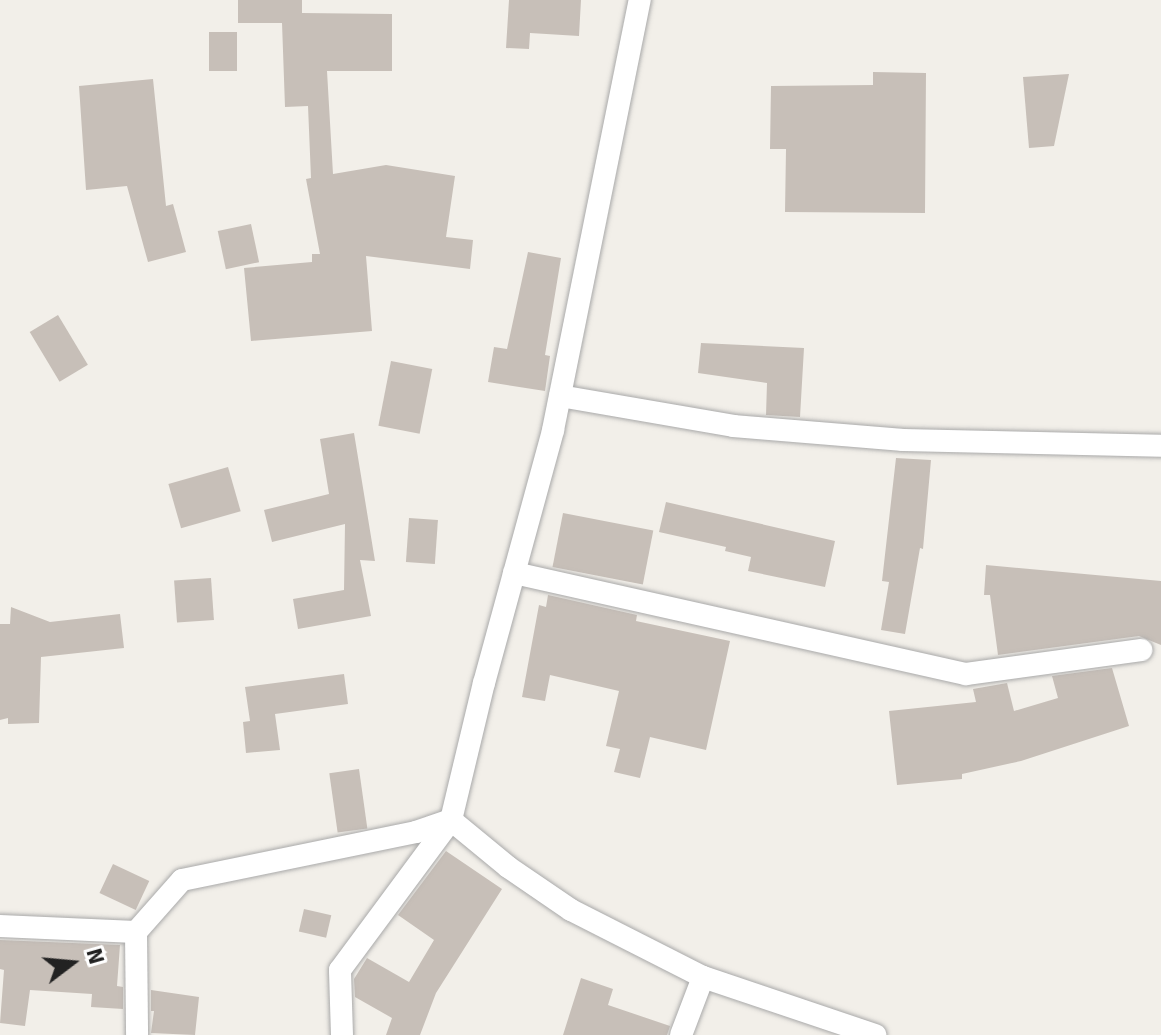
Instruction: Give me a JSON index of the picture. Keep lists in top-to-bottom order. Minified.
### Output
{"north":"right"}
